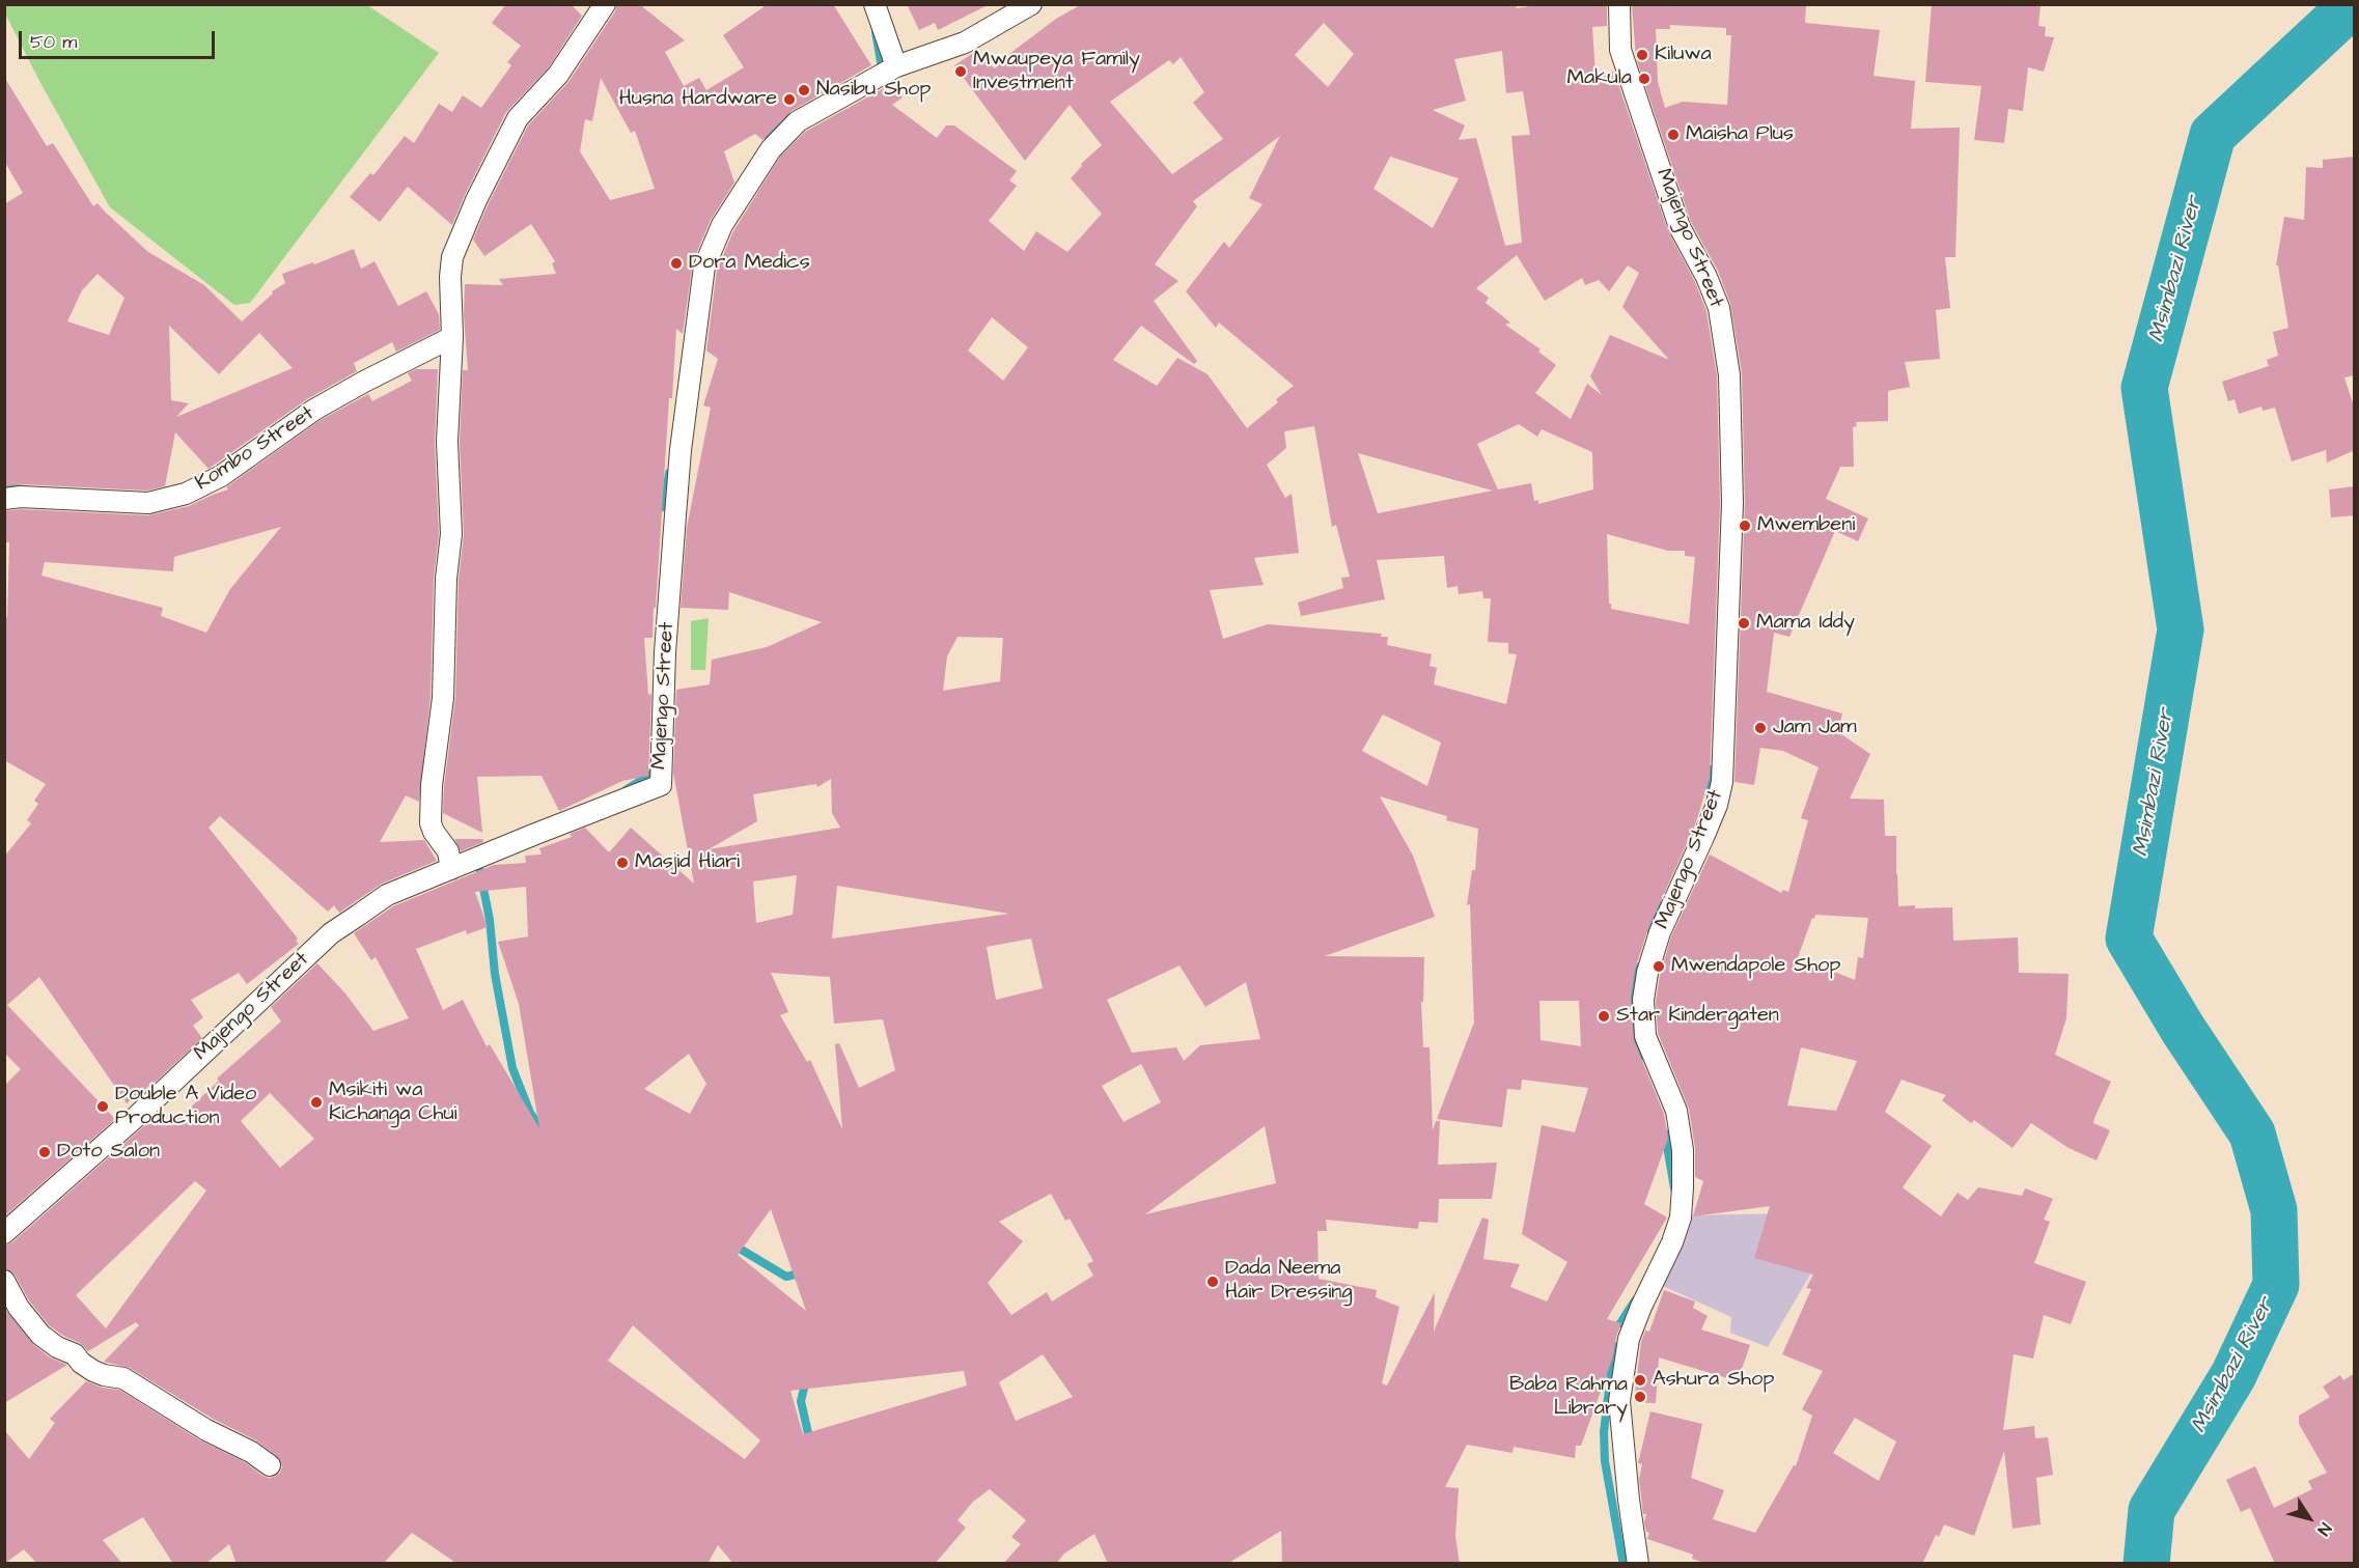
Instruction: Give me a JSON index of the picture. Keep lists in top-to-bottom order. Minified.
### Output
{"streets":{"street":["Majengo Street","Kombo Street"]},"water":["Msimbazi River"],"places":["Kiluwa","Mwaupeya Family Investment","Makula","Nasibu Shop","Husna Hardware","Maisha Plus","Dora Medics","Mwembeni","Mama Iddy","Jam Jam","Masjid Hiari","Mwendapole Shop","Star Kindergaten","Msikiti wa Kichanga Chui","Double A Video Production","Doto Salon","Dada Neema Hair Dressing","Ashura Shop","Baba Rahma Library"],"scale_bar":"50 m","north":"bottom right"}
